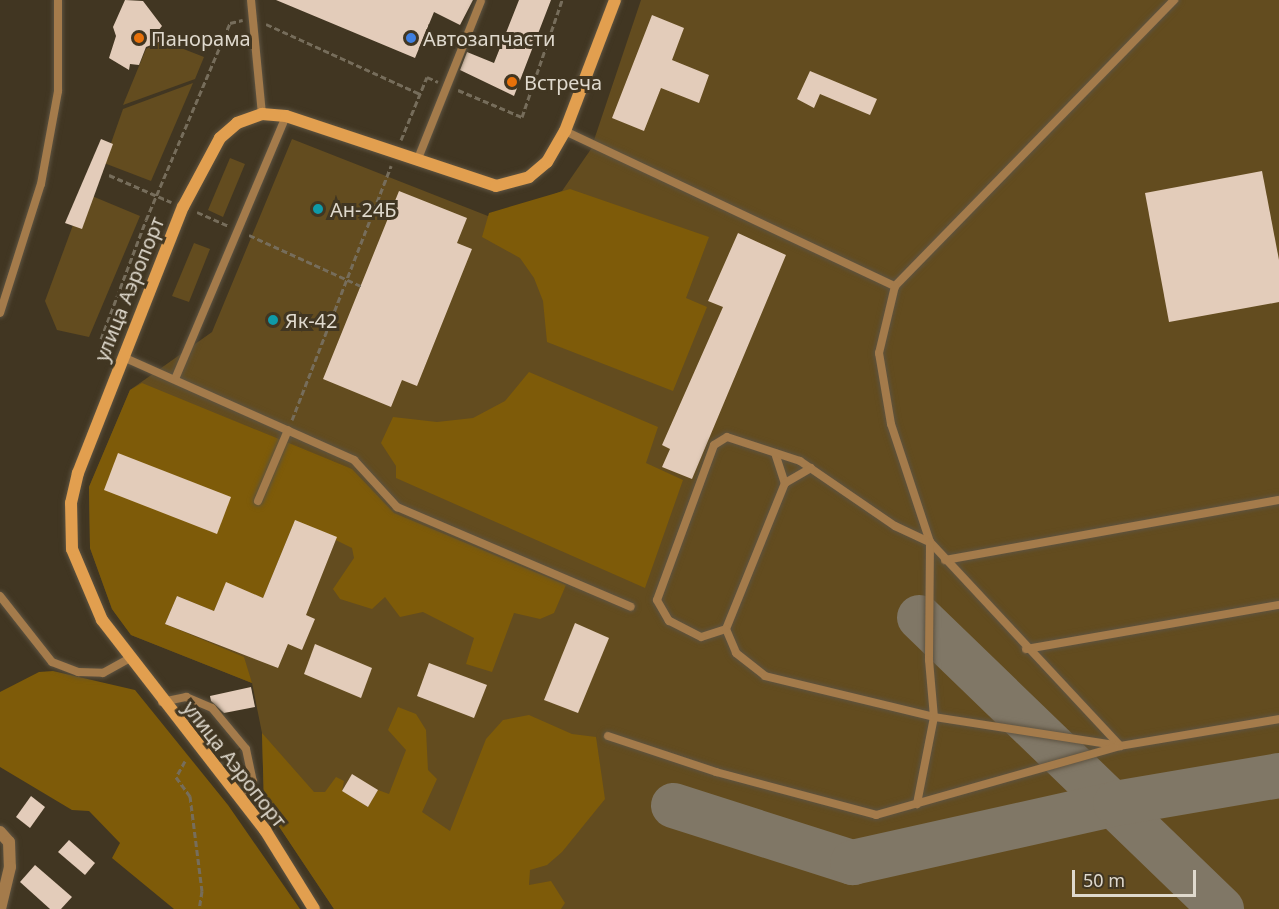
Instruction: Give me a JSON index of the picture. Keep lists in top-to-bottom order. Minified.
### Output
{"streets":{"main road":["улица Аэропорт"]},"places":["Панорама","Автозапчасти","Встреча","Ан-24Б","Як-42"],"scale_bar":"50 m"}
